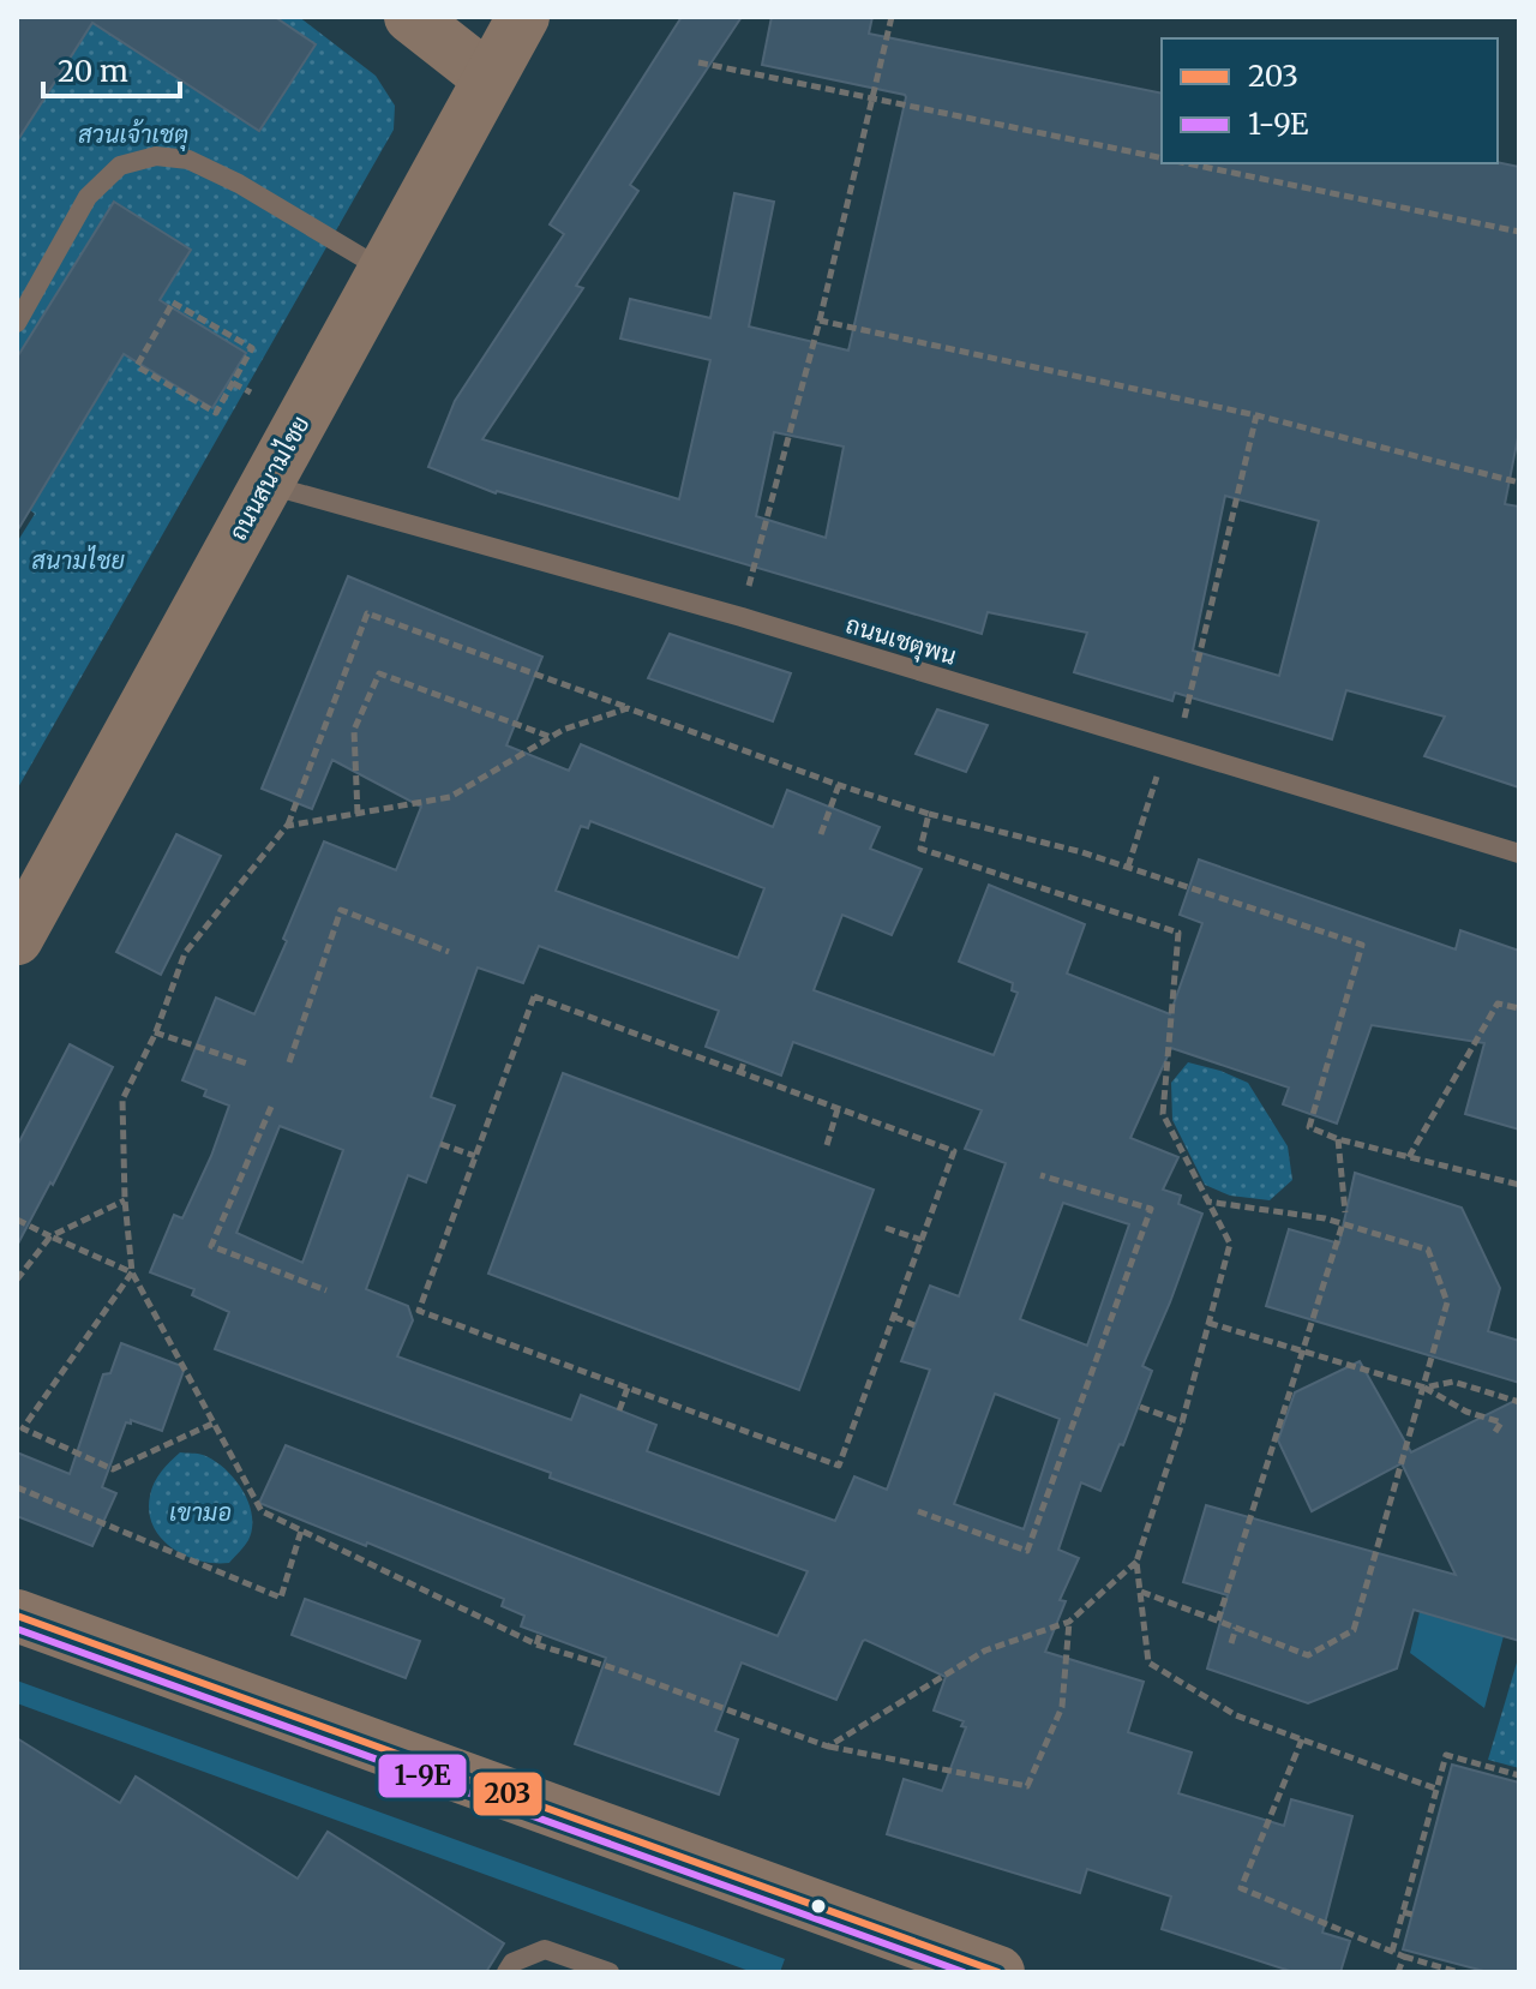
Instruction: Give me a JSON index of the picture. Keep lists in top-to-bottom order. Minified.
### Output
{"streets":{"street":["ถนนสนามไชย"],"lane":["ถนนเชตุพน"]},"crossings":[["ถนนสนามไชย","ถนนเชตุพน"]],"parks":["สวนเจ้าเชตุ","สนามไชย","เขามอ"],"lines":["transit line 203","transit line 1-9E"],"legend":["203","1-9E"],"scale_bar":"20 m"}
